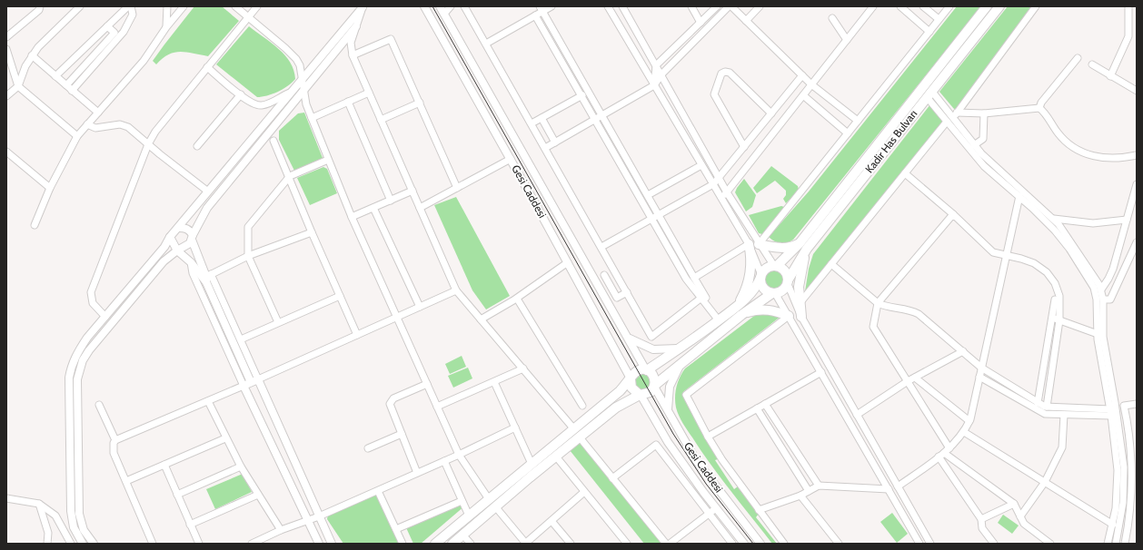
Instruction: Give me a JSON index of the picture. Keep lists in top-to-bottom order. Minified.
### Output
{"streets":{"highway":["Kadir Has Bulvarı"],"main road":["Gesi Caddesi"]}}
